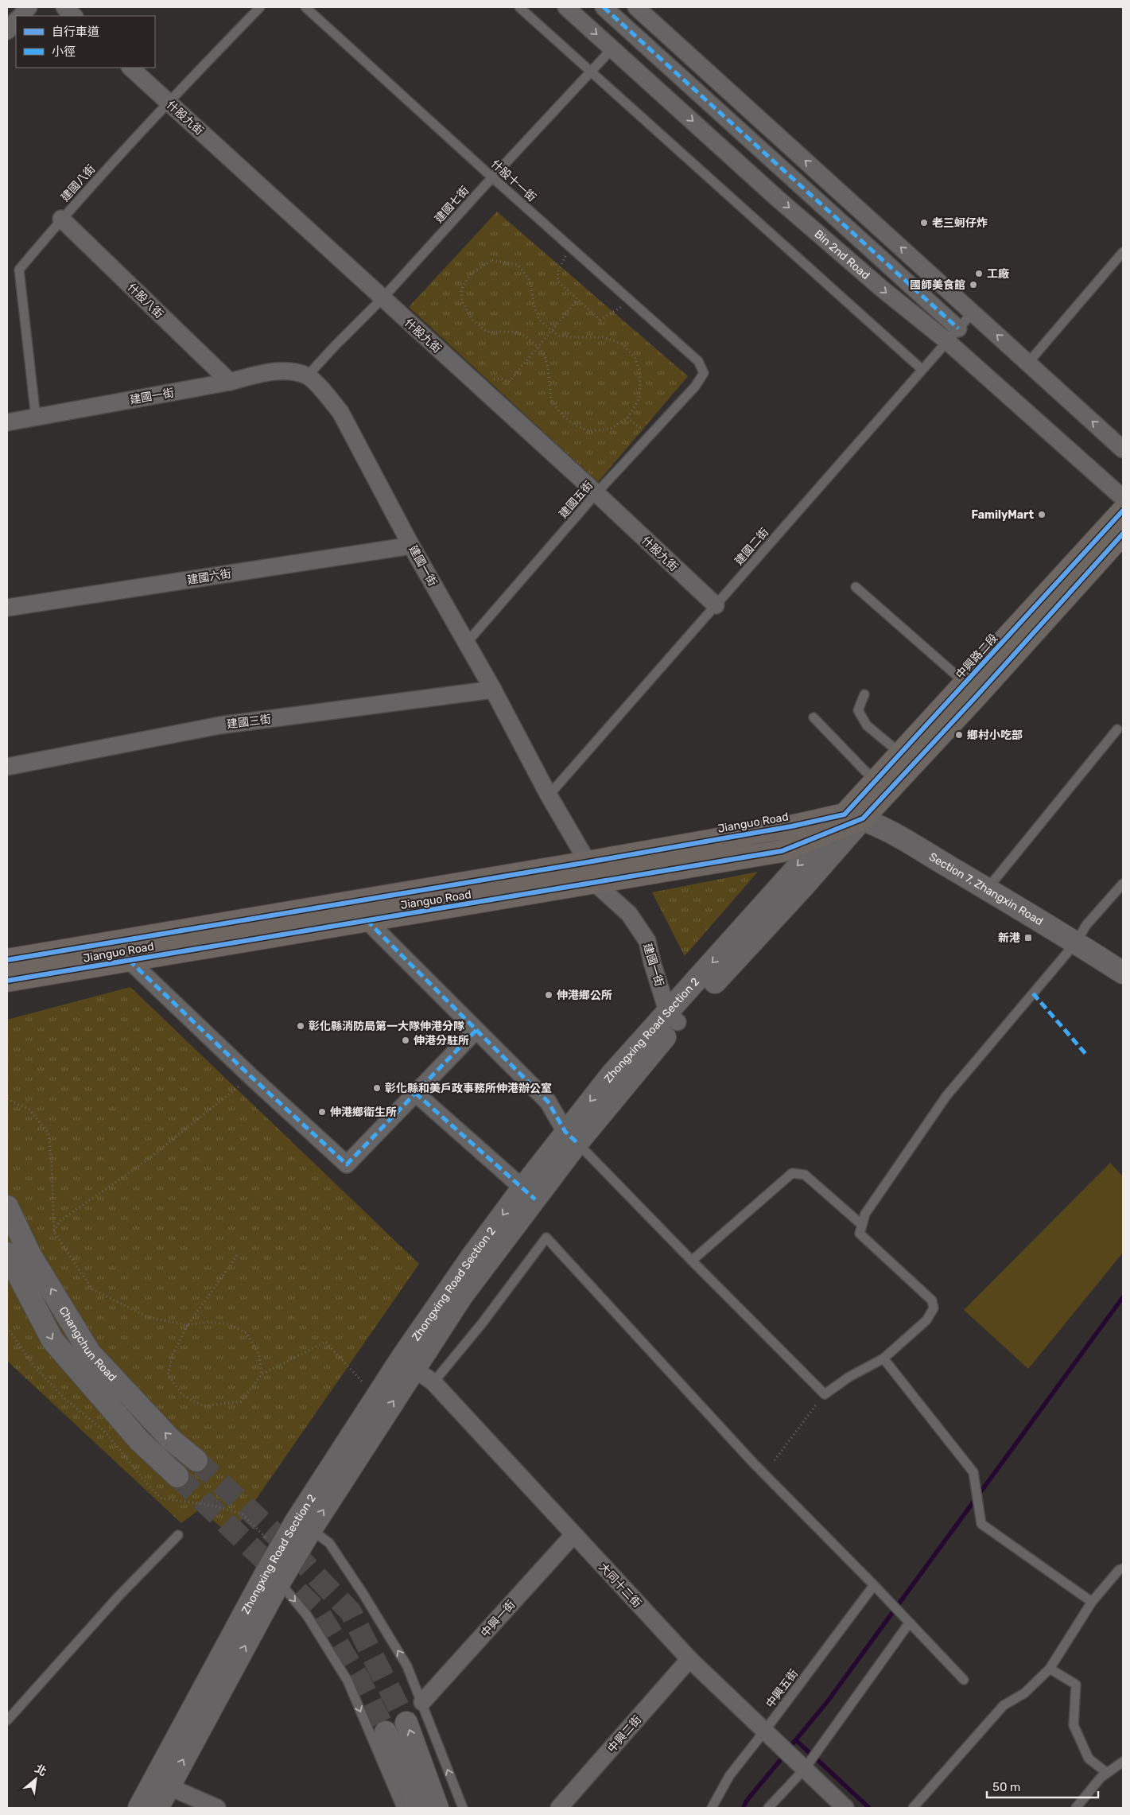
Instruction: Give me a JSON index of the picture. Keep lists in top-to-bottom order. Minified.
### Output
{"streets":{"main road":["中興路二段","Jianguo Road","Section 7, Zhangxin Road","Zhongxing Road Section 2","Changchun Road"],"street":["什股九街","Bin 2nd Road","什股八街","建國一街","建國六街","建國三街","大同十二街","中興一街","中興二街"],"lane":["什股十一街","建國八街","建國七街","建國五街","建國二街","中興五街"]},"crossings":[["什股九街","建國八街"],["什股九街","建國七街"],["什股九街","建國五街"],["什股九街","建國二街"],["什股十一街","建國七街"],["什股十一街","建國五街"],["建國八街","什股八街"],["建國八街","建國一街"],["建國七街","Bin 2nd Road"],["建國七街","建國一街"],["Bin 2nd Road","建國二街"],["什股八街","建國一街"],["建國一街","建國五街"],["建國一街","建國二街"],["建國一街","建國六街"],["建國一街","建國三街"],["建國一街","Jianguo Road"],["建國一街","Zhongxing Road Section 2"],["中興路二段","Jianguo Road"],["中興路二段","Section 7, Zhangxin Road"],["中興路二段","Zhongxing Road Section 2"],["Jianguo Road","Section 7, Zhangxin Road"],["Jianguo Road","Zhongxing Road Section 2"],["Section 7, Zhangxin Road","Zhongxing Road Section 2"],["Zhongxing Road Section 2","大同十二街"],["大同十二街","中興一街"],["大同十二街","中興五街"],["大同十二街","中興二街"]],"places":{"other":["老三蚵仔炸","工廠","國師美食館","FamilyMart","鄉村小吃部","伸港鄉公所","彰化縣消防局第一大隊伸港分隊","伸港分駐所","彰化縣和美戶政事務所伸港辦公室","伸港鄉衛生所"],"transit":["新港"]},"legend":["自行車道","小徑"],"scale_bar":"50 m","north":"top right"}
